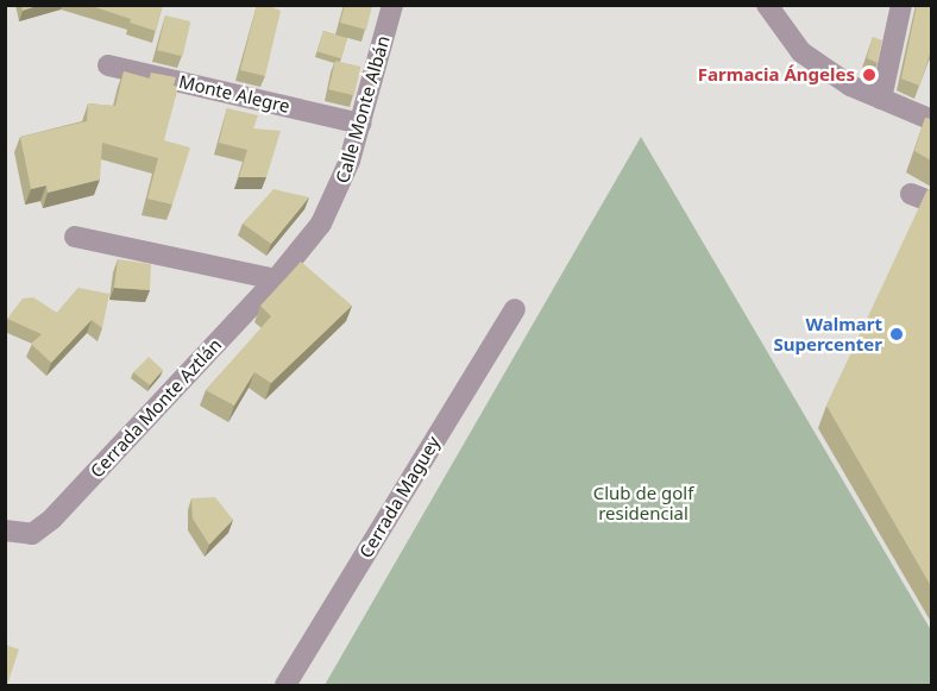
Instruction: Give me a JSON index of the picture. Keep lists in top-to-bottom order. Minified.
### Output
{"streets":{"street":["Monte Alegre","Calle Monte Albán","Cerrada Monte Aztlán","Cerrada Maguey"]},"crossings":[["Monte Alegre","Calle Monte Albán"],["Calle Monte Albán","Cerrada Monte Aztlán"]],"parks":["Club de golf residencial"],"places":["Farmacia Ángeles","Walmart Supercenter"]}
